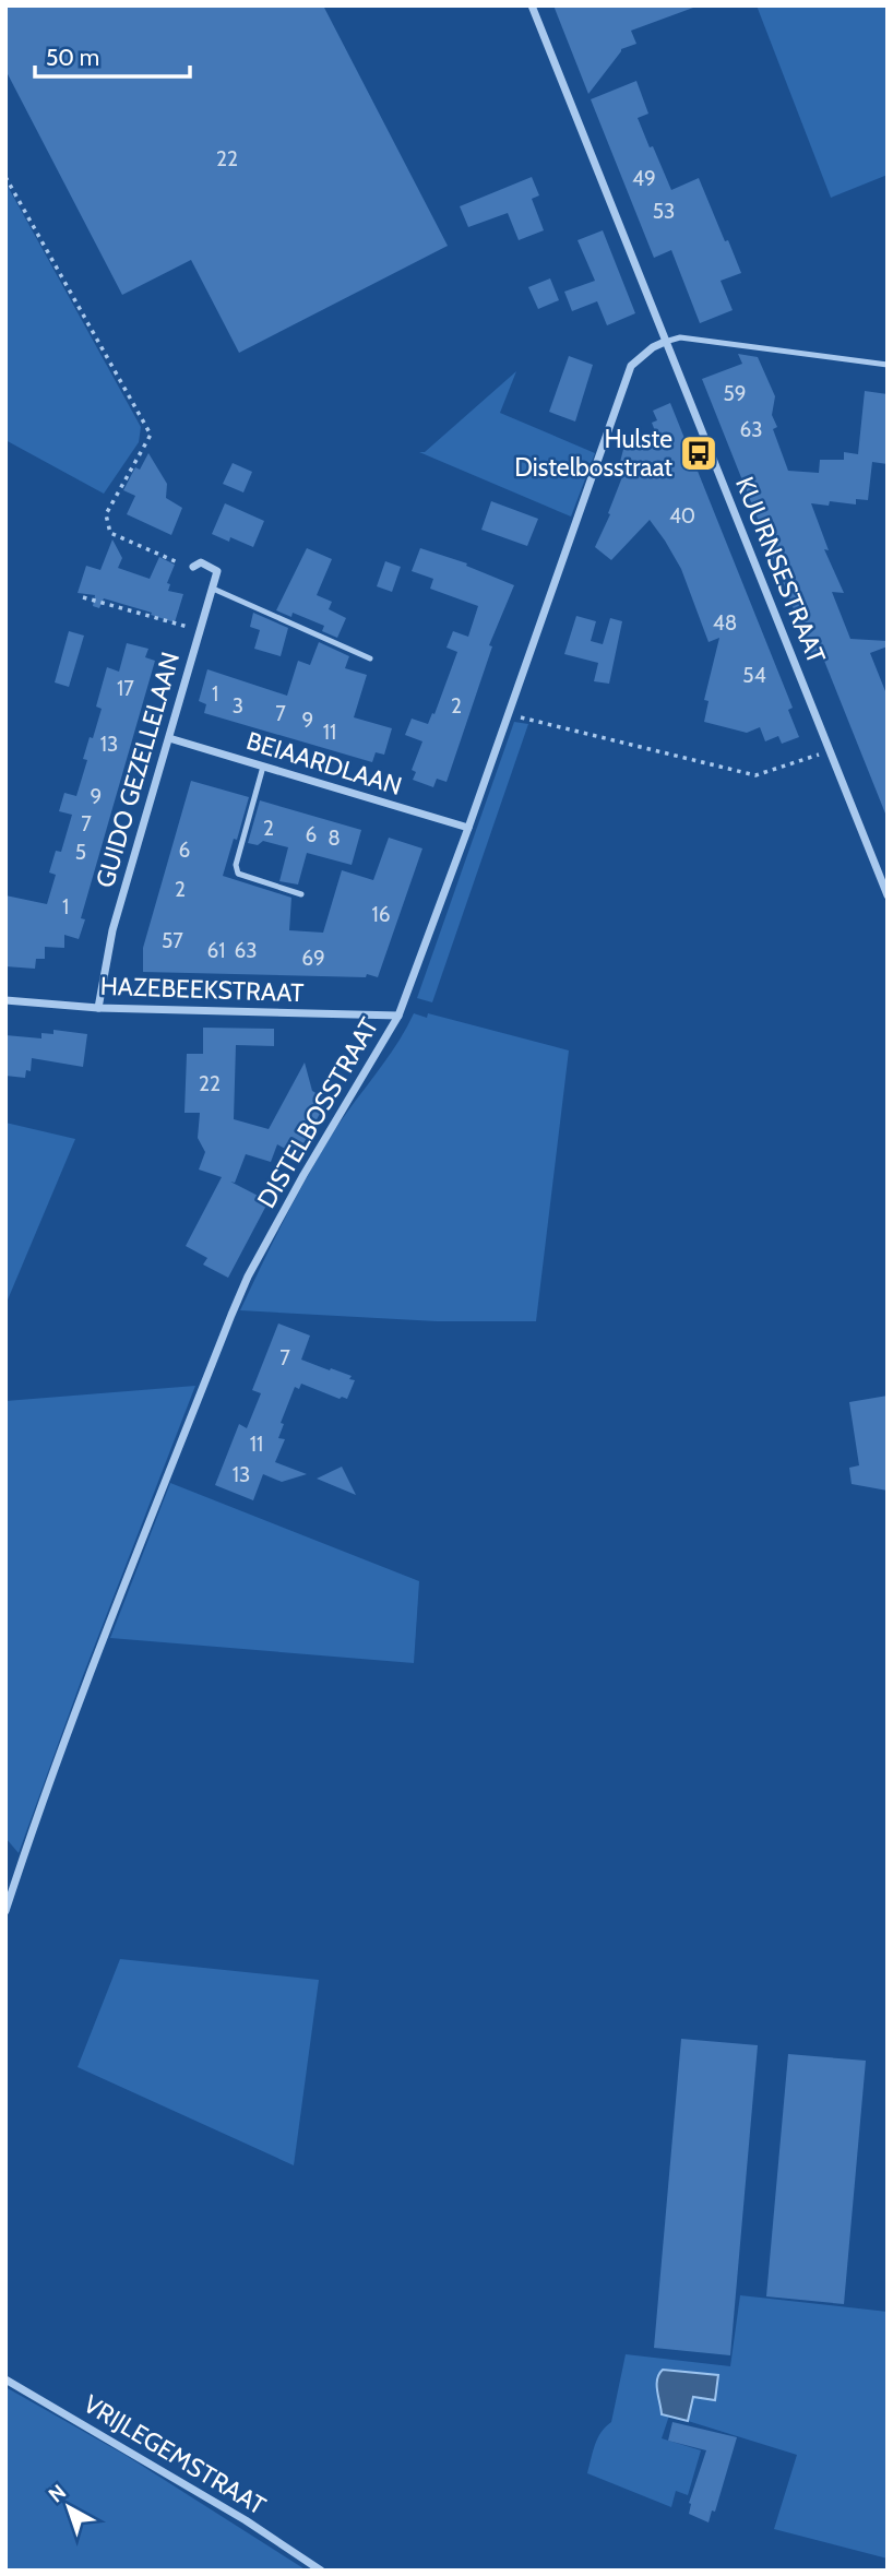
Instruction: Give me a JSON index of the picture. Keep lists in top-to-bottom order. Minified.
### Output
{"streets":{"street":["KUURNSESTRAAT","BEIAARDLAAN","GUIDO GEZELLELAAN","HAZEBEEKSTRAAT","DISTELBOSSTRAAT","VRIJLEGEMSTRAAT"]},"crossings":[["KUURNSESTRAAT","DISTELBOSSTRAAT"],["BEIAARDLAAN","GUIDO GEZELLELAAN"],["BEIAARDLAAN","DISTELBOSSTRAAT"],["GUIDO GEZELLELAAN","HAZEBEEKSTRAAT"],["HAZEBEEKSTRAAT","DISTELBOSSTRAAT"]],"places":{"bus stop":["Hulste Distelbosstraat"]},"house_numbers":["22","49","53","59","63","40","48","54","17","1","3","2","7","9","11","13","9","7","2","6","8","6","5","2","1","16","57","61","63","69","22","7","11","13"],"scale_bar":"50 m","north":"top left"}
